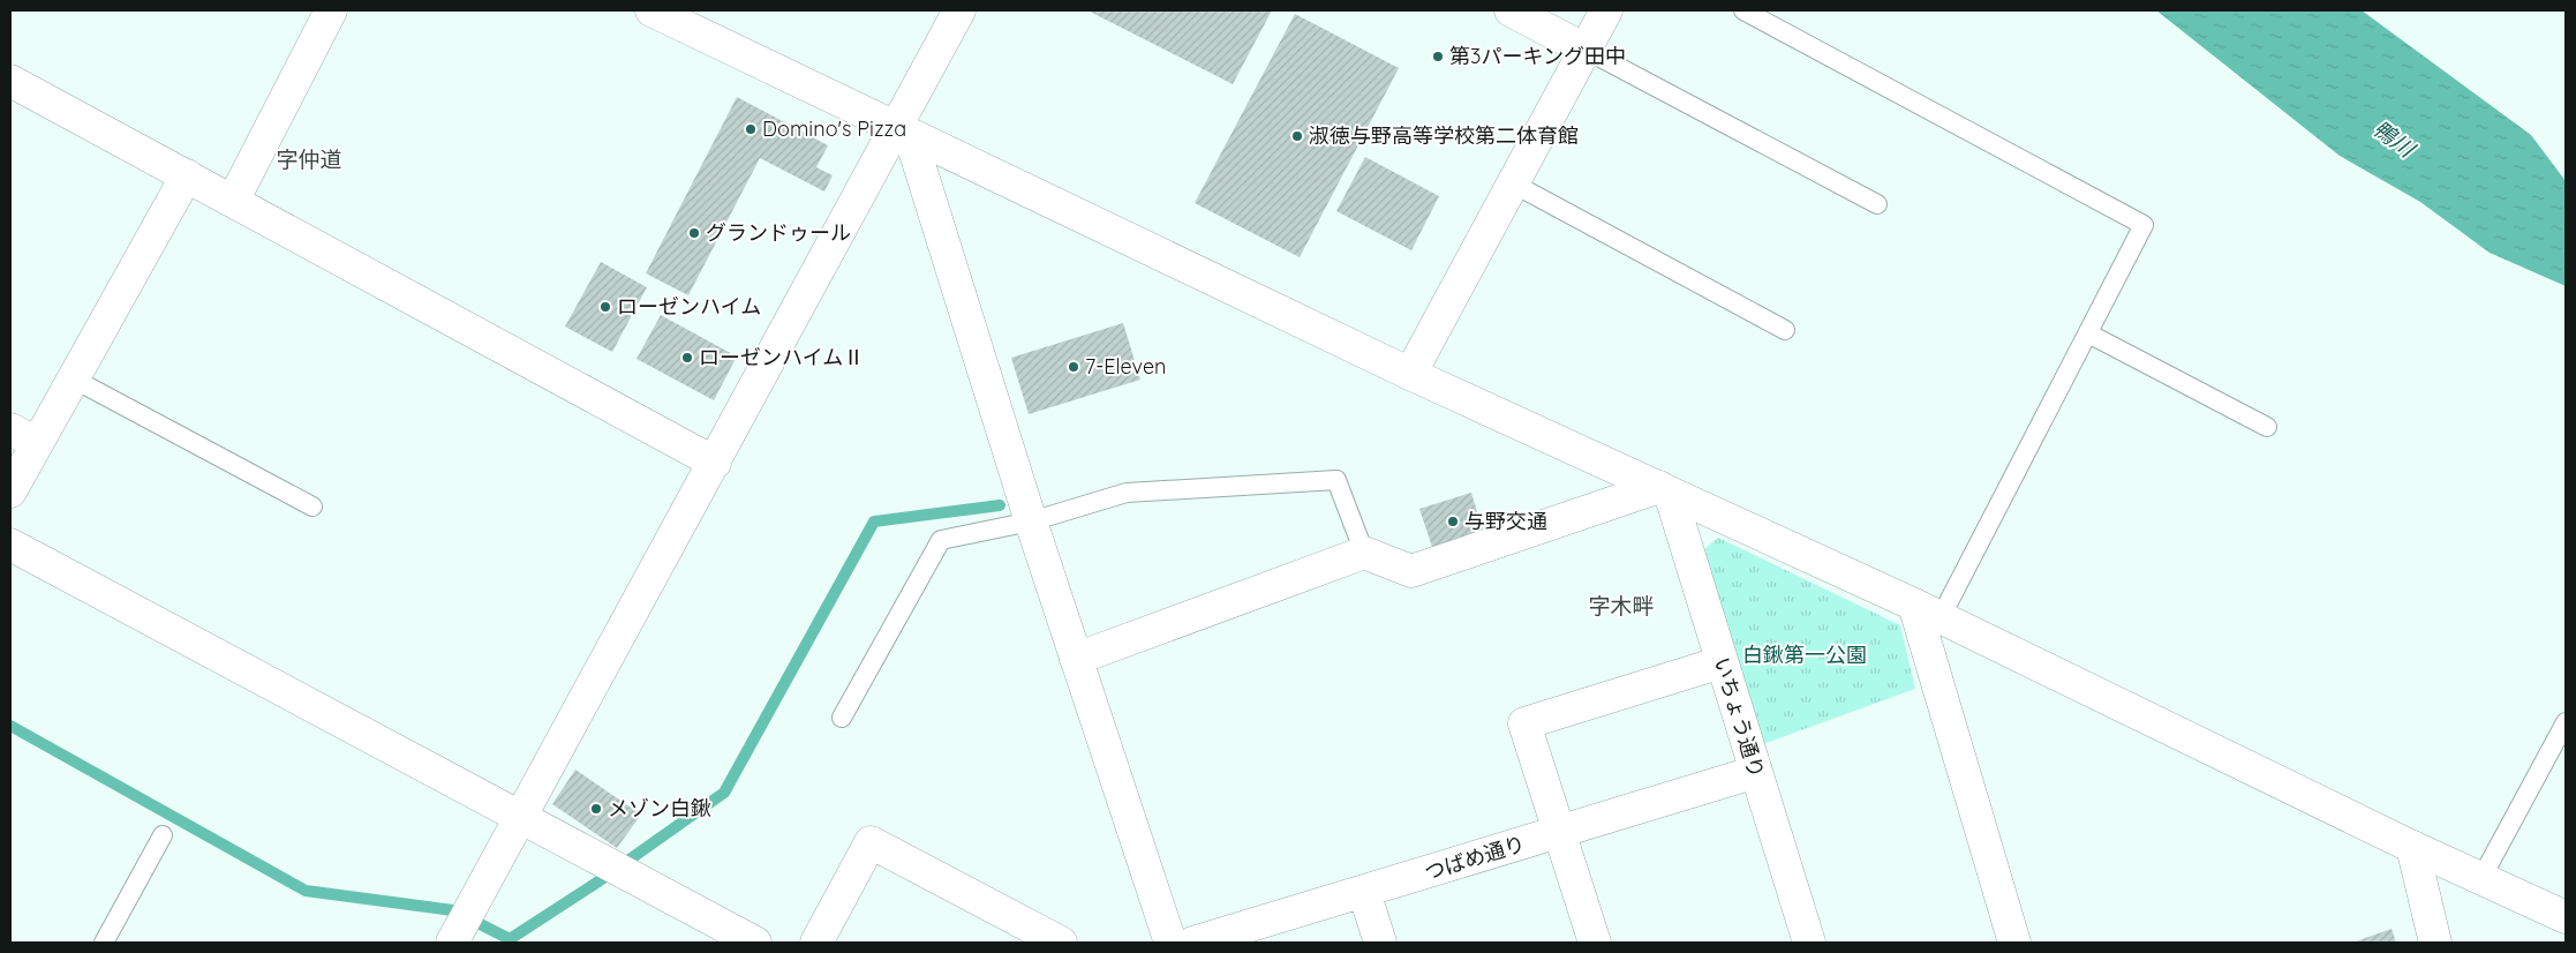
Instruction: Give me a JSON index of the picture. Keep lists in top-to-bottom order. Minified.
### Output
{"streets":{"street":["いちょう通り","つばめ通り"]},"crossings":[["いちょう通り","つばめ通り"]],"districts":["字仲道","字木畔"],"water":["鴨川"],"parks":["白鍬第一公園"],"places":["第3パーキング田中","Domino's Pizza","淑徳与野高等学校第二体育館","グランドゥール","ローゼンハイム","ローゼンハイムⅡ","7-Eleven","与野交通","メゾン白鍬"]}
